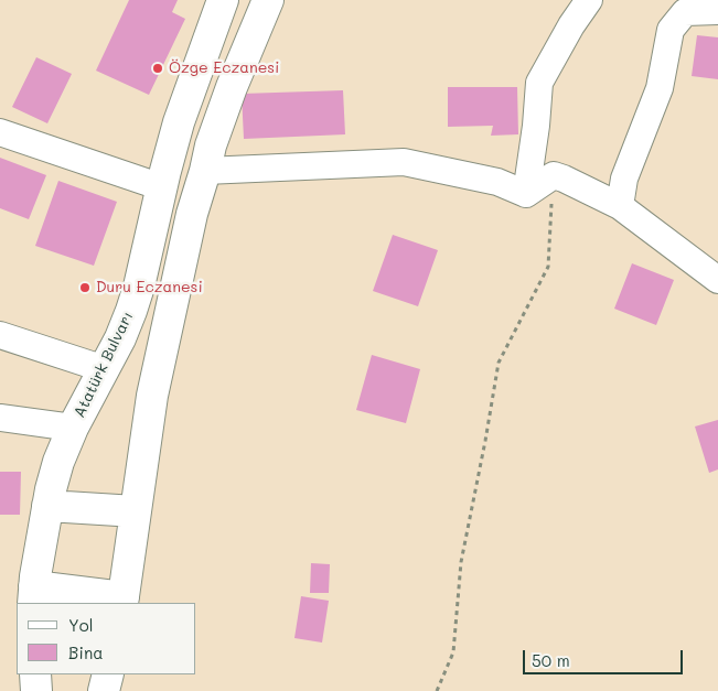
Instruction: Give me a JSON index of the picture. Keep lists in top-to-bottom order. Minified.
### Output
{"streets":{"highway":["Atatürk Bulvarı"]},"places":["Özge Eczanesi","Duru Eczanesi"],"legend":["Yol","Bina"],"scale_bar":"50 m"}
